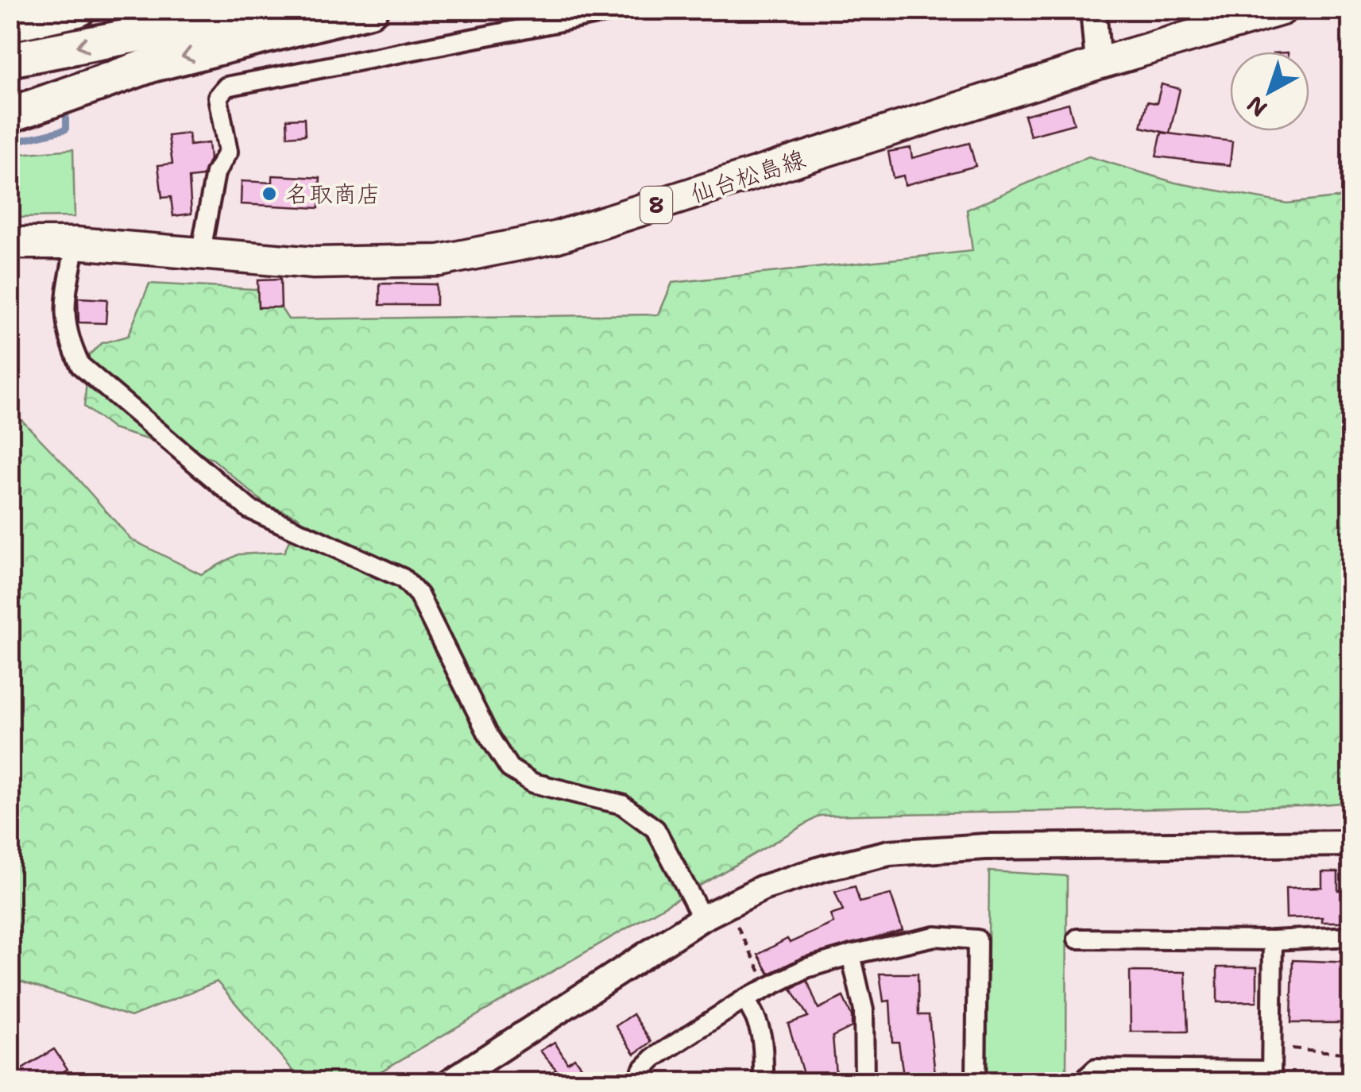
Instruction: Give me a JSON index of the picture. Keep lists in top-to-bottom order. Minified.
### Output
{"streets":{"main road":["仙台松島線","8"]},"places":["名取商店"],"north":"bottom left"}
